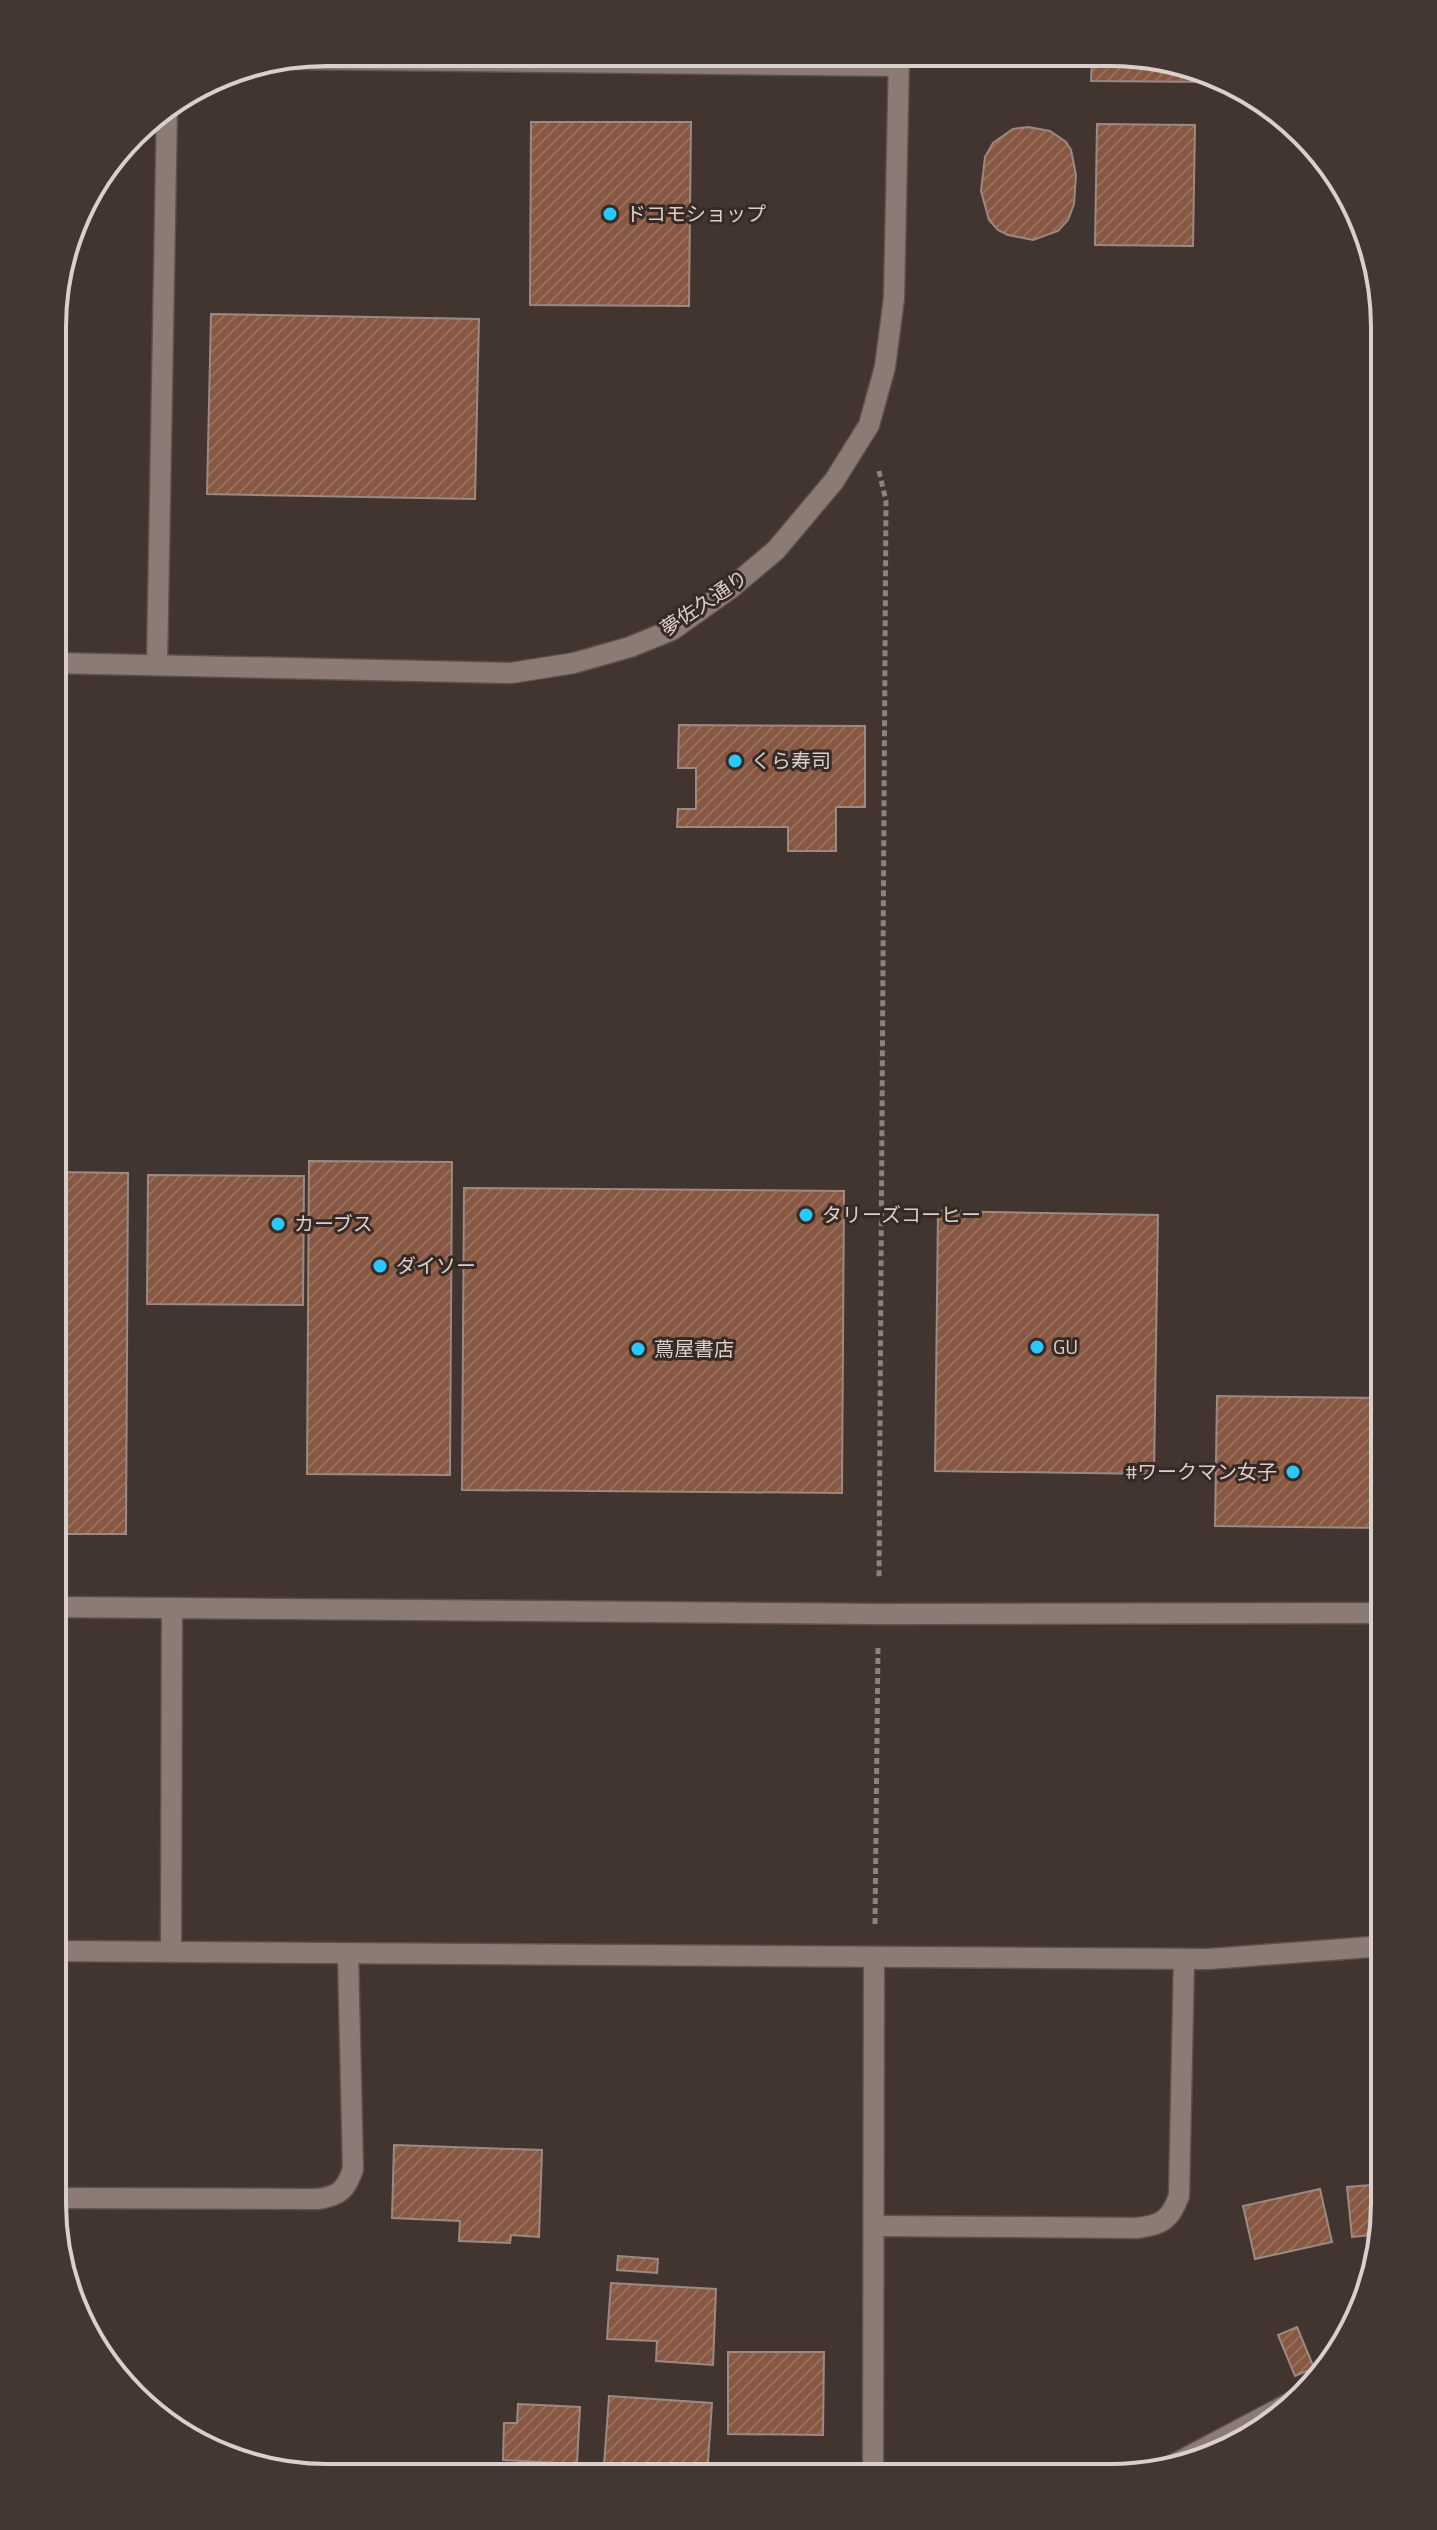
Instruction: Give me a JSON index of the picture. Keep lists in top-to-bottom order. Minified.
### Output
{"streets":{"street":["夢佐久通り"]},"places":["ドコモショップ","くら寿司","タリーズコーヒー","カーブス","ダイソー","GU","蔦屋書店","#ワークマン女子"]}
